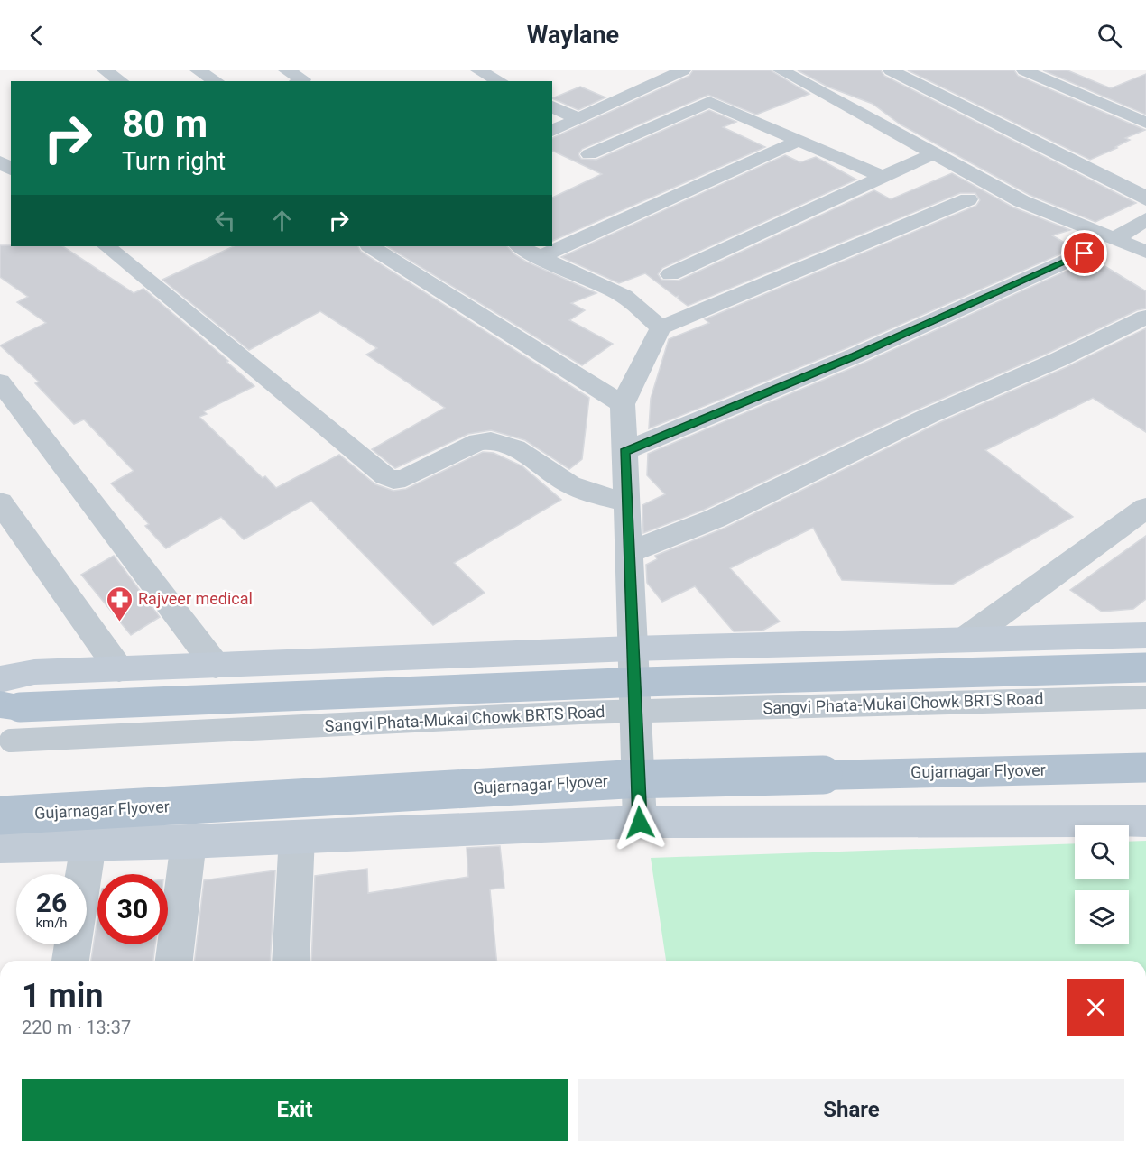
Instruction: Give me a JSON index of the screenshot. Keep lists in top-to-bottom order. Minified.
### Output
{"streets":{"main road":["Gujarnagar Flyover"],"lane":["Sangvi Phata-Mukai Chowk BRTS Road"]},"places":{"pharmacy":["Rajveer medical"]},"page":{"header":"Waylane","turn":["80 m","Turn right"],"speed":"26 km/h","limit":"30","heading":["1 min","220 m · 13:37"],"buttons":["Exit","Share"]}}
